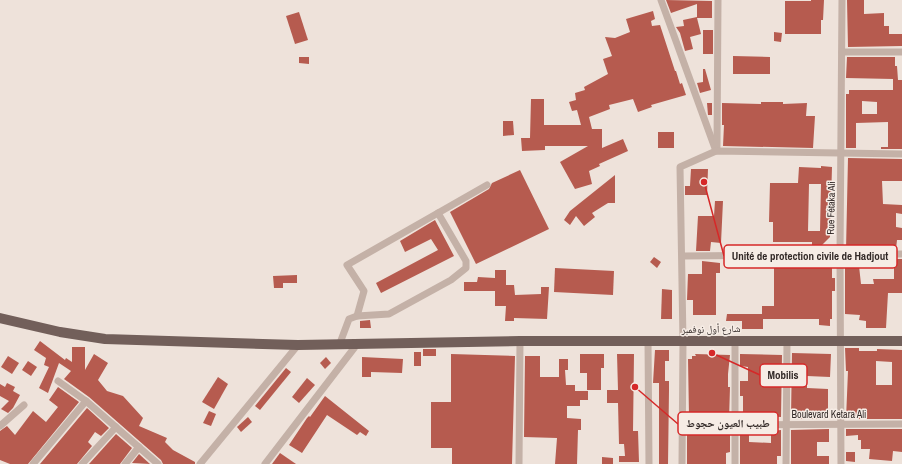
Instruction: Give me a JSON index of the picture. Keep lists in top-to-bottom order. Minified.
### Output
{"streets":{"main road":["شارع أول نوفمبر"],"street":["Rue Fétaka Ali","Boulevard Ketara Ali"]},"crossings":[["Rue Fétaka Ali","شارع أول نوفمبر"],["Rue Fétaka Ali","Boulevard Ketara Ali"]],"places":["Unité de protection civile de Hadjout","Mobilis","طبيب العيون حجوط"]}
